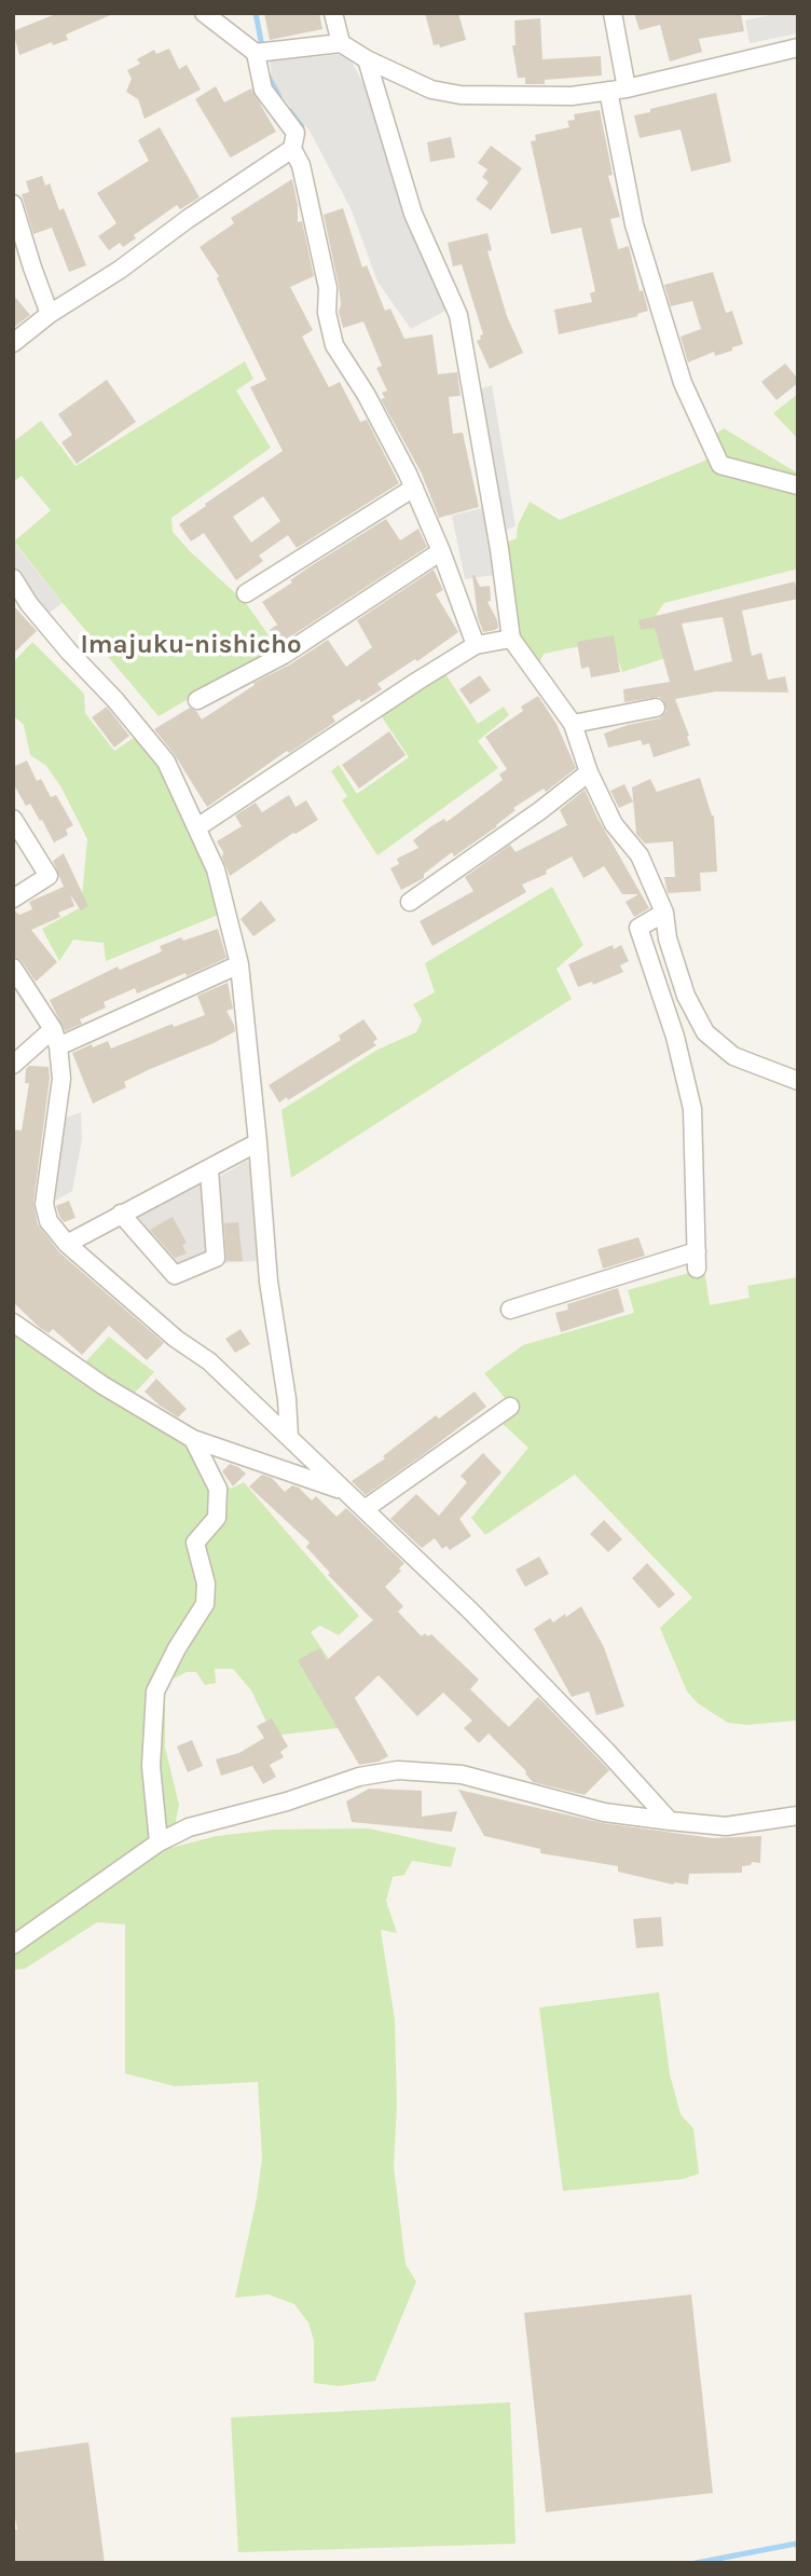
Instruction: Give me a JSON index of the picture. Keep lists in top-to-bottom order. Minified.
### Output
{"districts":["Imajuku-nishicho"]}
